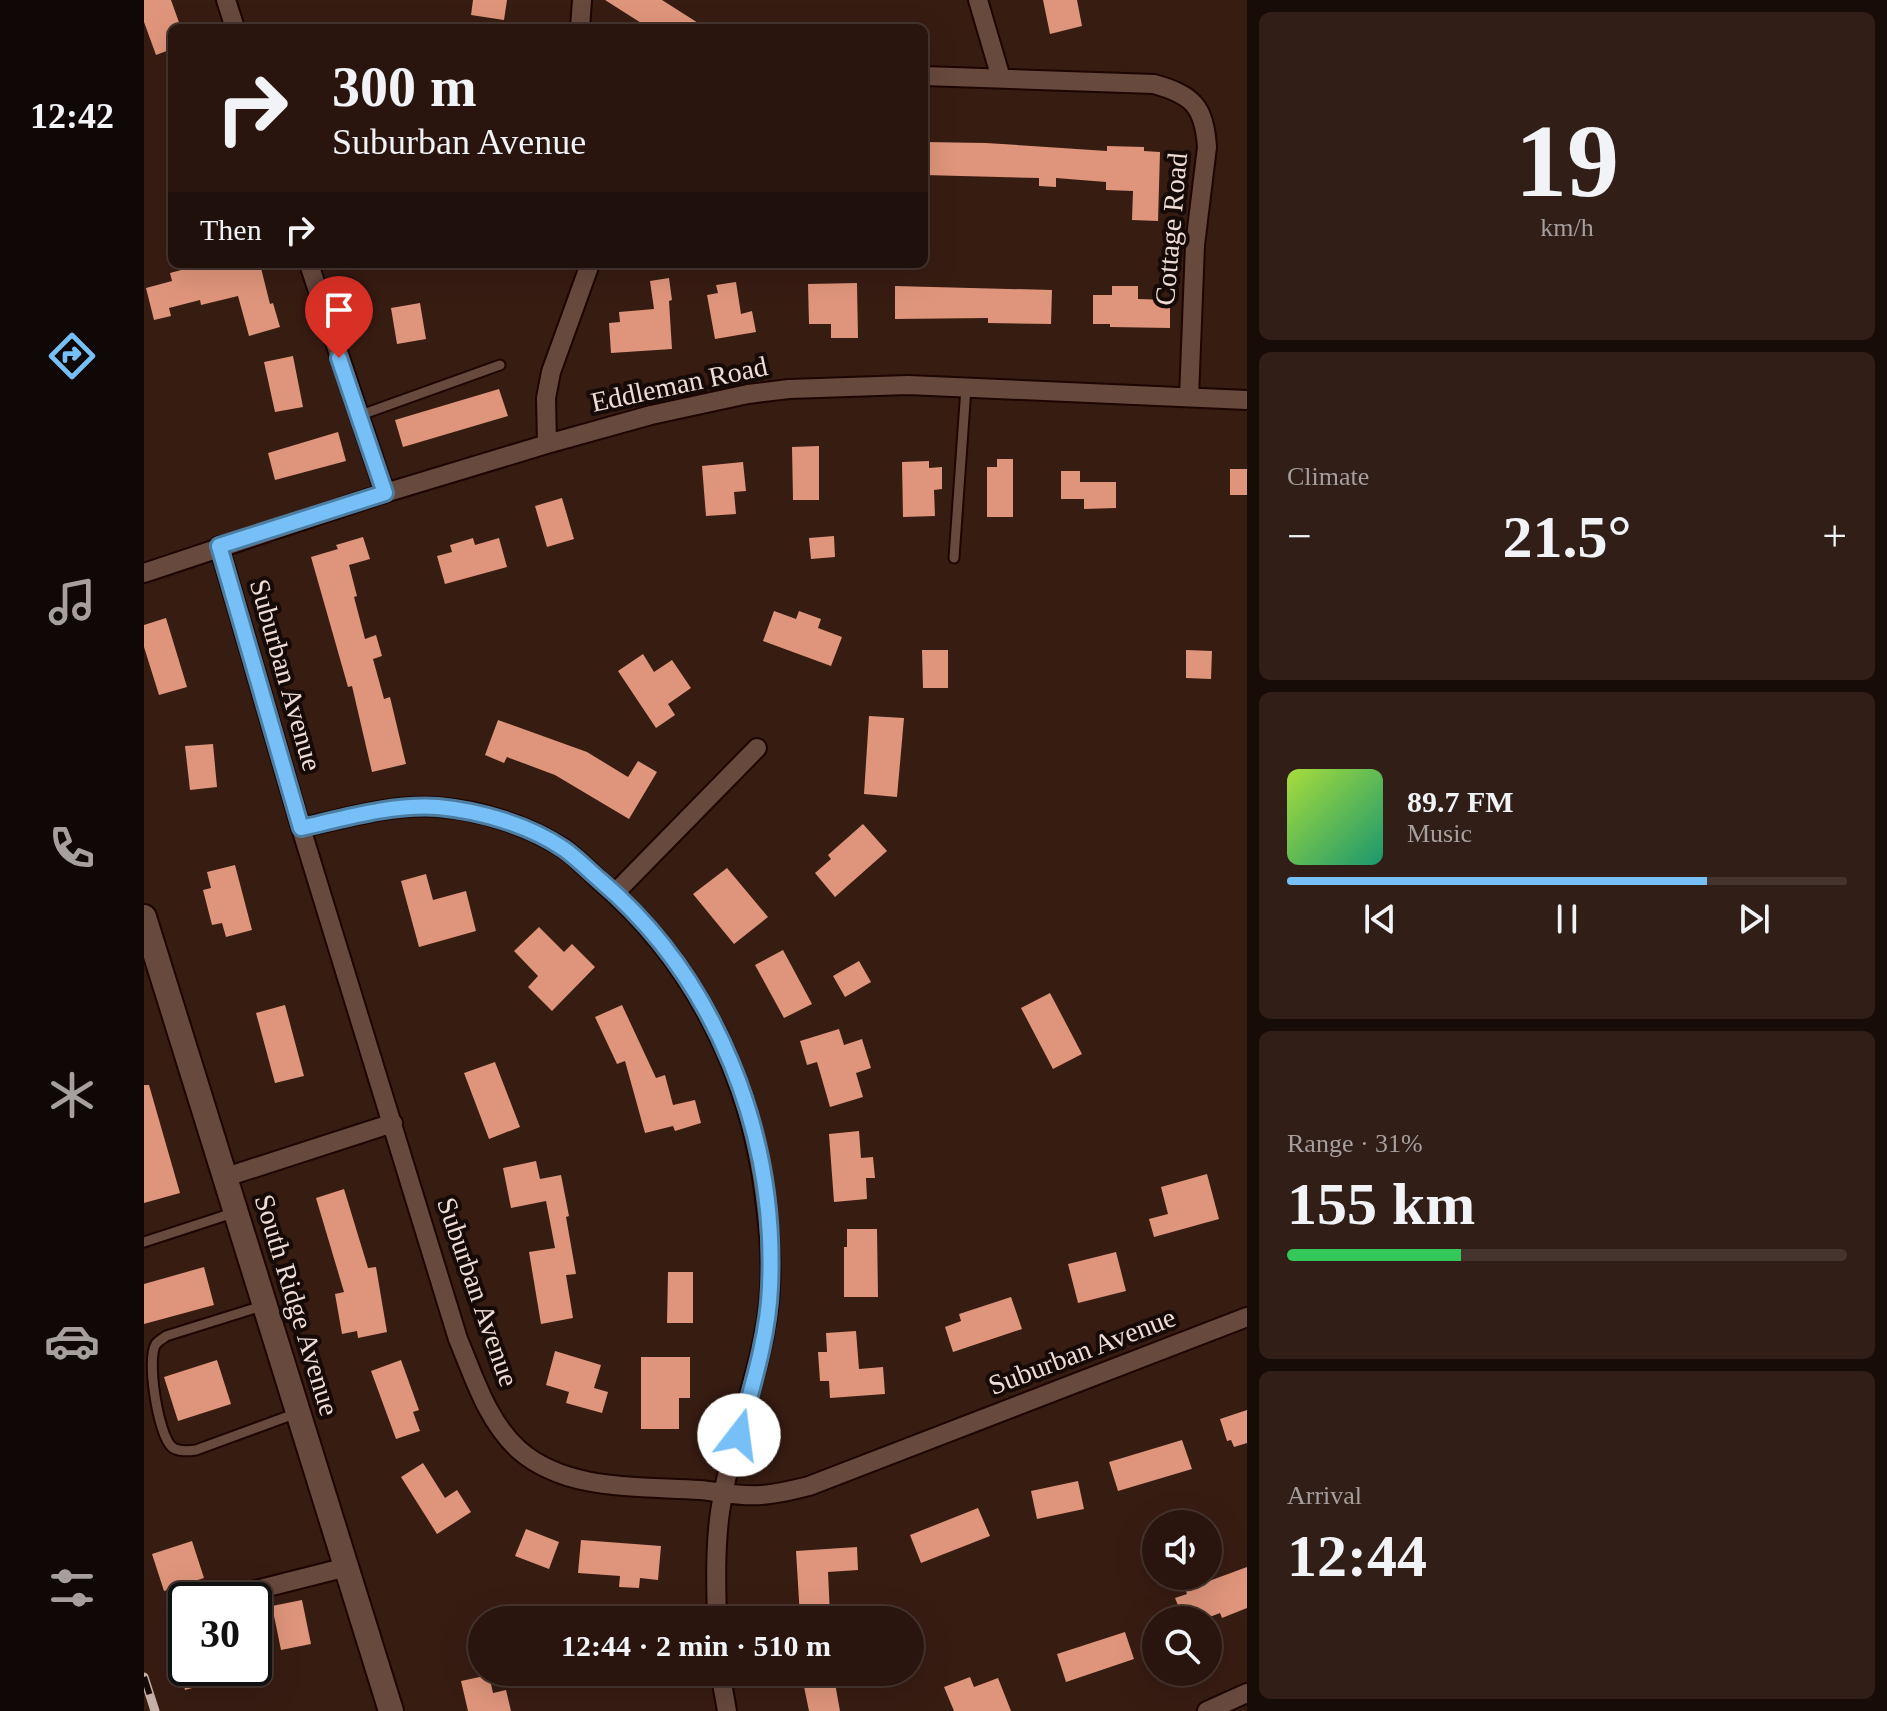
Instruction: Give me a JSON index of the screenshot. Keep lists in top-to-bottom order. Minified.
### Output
{"streets":{"street":["Cottage Road","Eddleman Road","Suburban Avenue","South Ridge Avenue"]},"crossings":[["Cottage Road","Eddleman Road"],["Eddleman Road","Suburban Avenue"]],"page":{"tabs":"12:42","tile":[["19","km/h"],"Climate",["Range · 31%","155 km"],["Arrival","12:44"]],"turn":["300 m","Suburban Avenue"],"then":"Then","heat":["−","21.5°","+"],"song":["89.7 FM","Music"],"limit":"30","trip":"12:44 · 2 min · 510 m"}}
